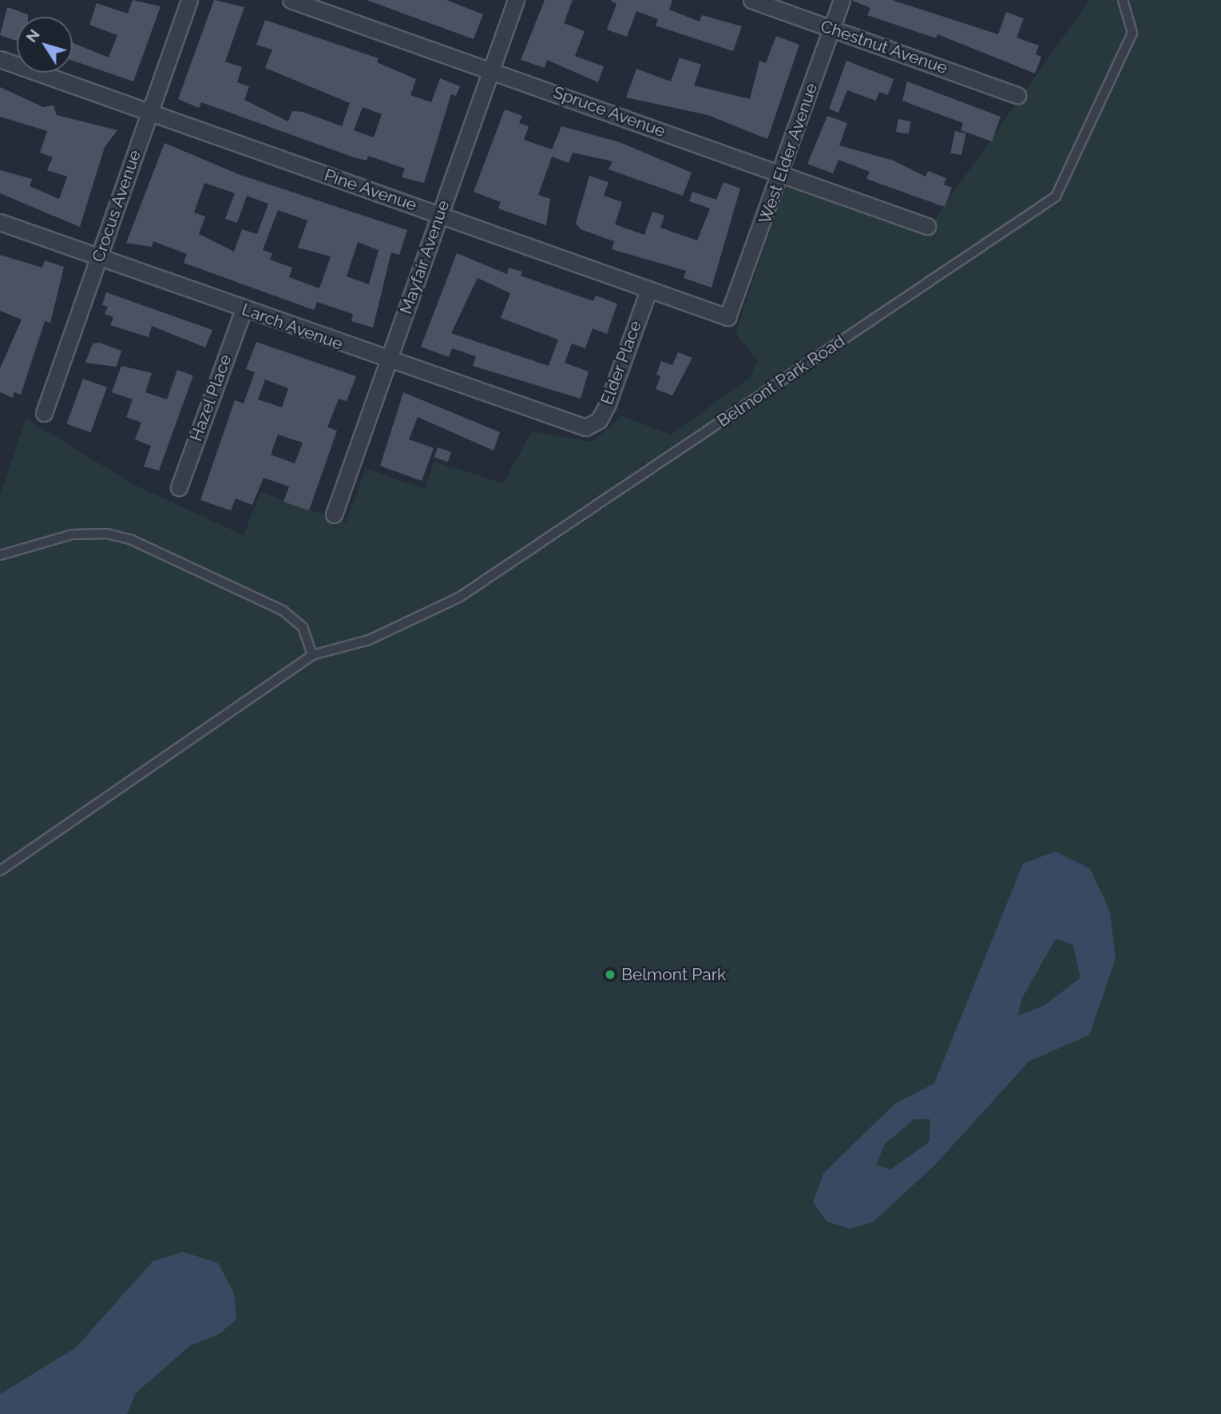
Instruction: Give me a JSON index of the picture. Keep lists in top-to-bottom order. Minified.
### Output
{"streets":{"street":["Chestnut Avenue","Spruce Avenue","West Elder Avenue","Pine Avenue","Crocus Avenue","Mayfair Avenue","Larch Avenue","Elder Place","Hazel Place"],"lane":["Belmont Park Road"]},"crossings":[["Chestnut Avenue","West Elder Avenue"],["Spruce Avenue","West Elder Avenue"],["Spruce Avenue","Mayfair Avenue"],["West Elder Avenue","Pine Avenue"],["Pine Avenue","Crocus Avenue"],["Pine Avenue","Mayfair Avenue"],["Pine Avenue","Elder Place"],["Crocus Avenue","Larch Avenue"],["Mayfair Avenue","Larch Avenue"],["Larch Avenue","Elder Place"],["Larch Avenue","Hazel Place"]],"places":["Belmont Park"],"north":"top left"}
